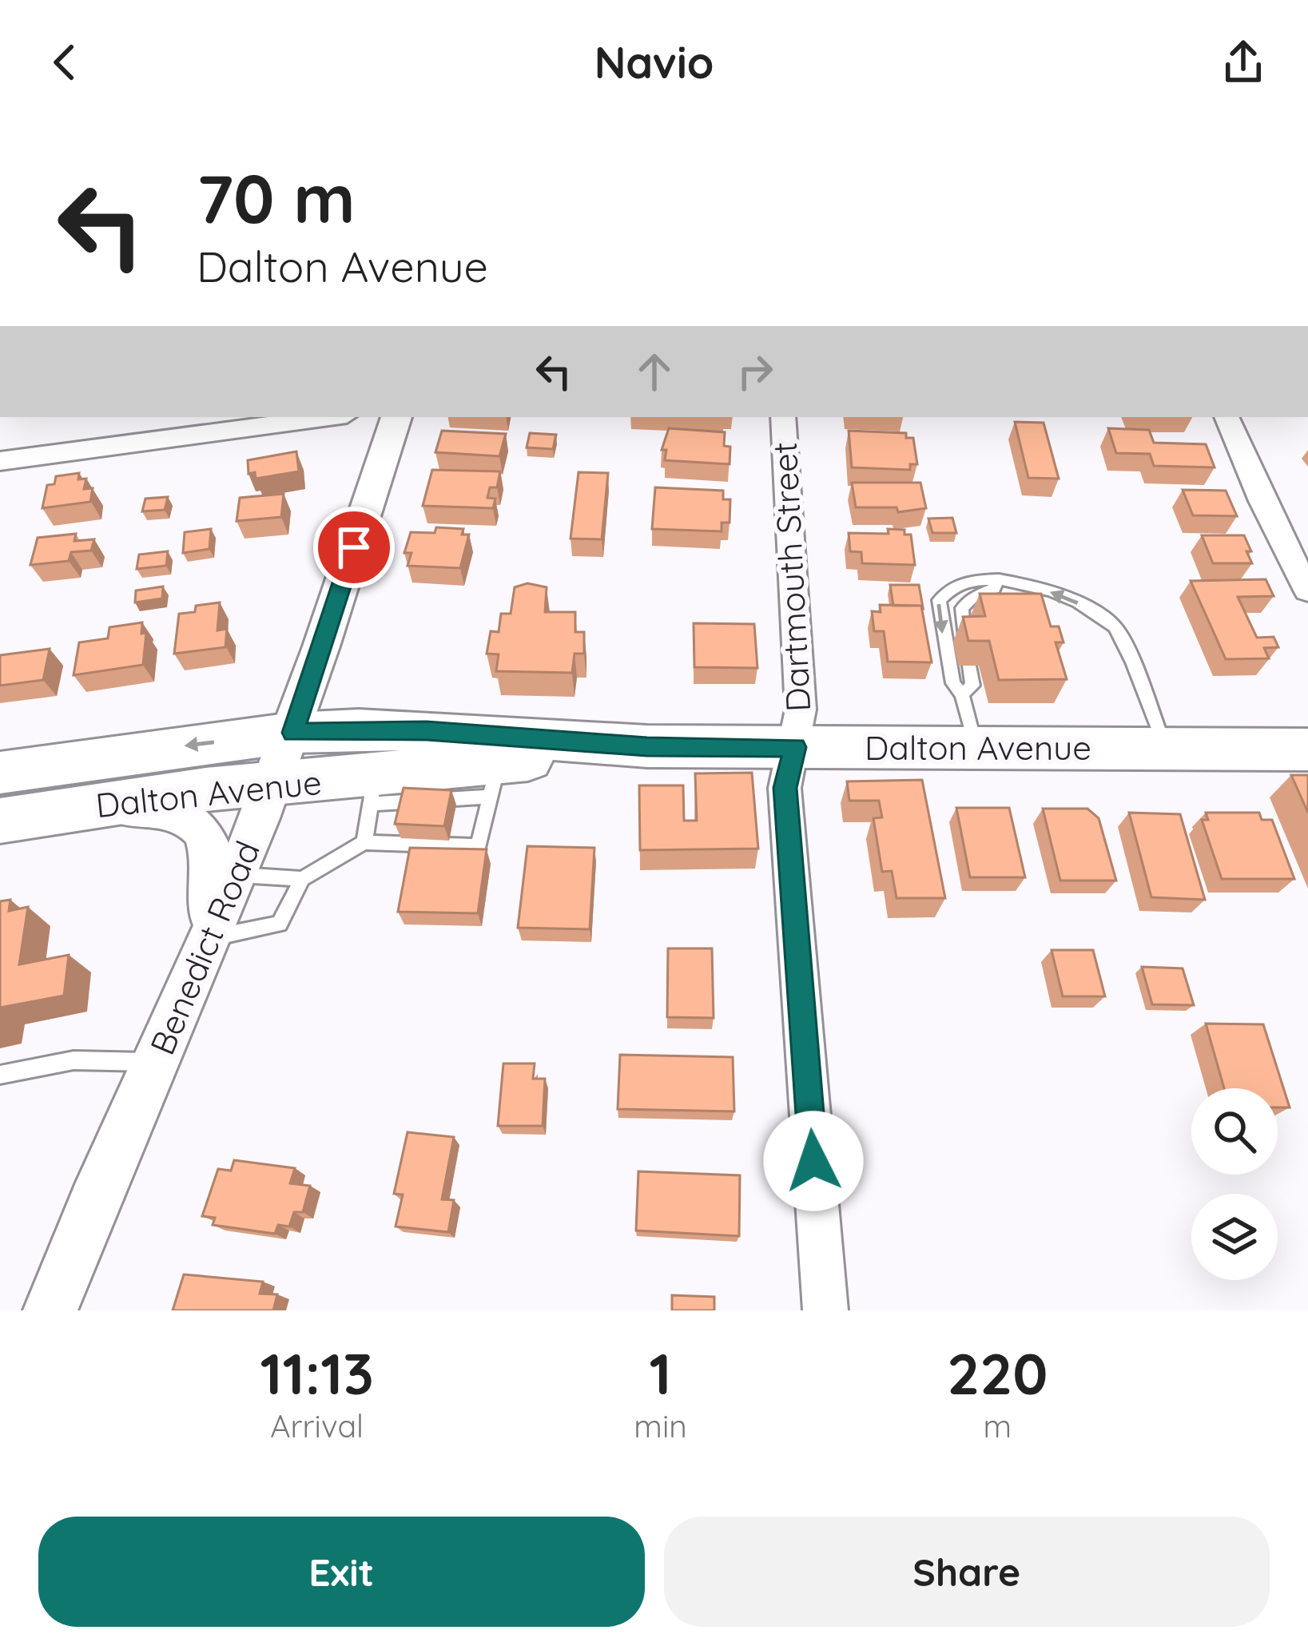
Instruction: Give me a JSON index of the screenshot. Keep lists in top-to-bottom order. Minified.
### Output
{"streets":{"main road":["Dalton Avenue"],"street":["Dartmouth Street","Benedict Road"]},"crossings":[["Dartmouth Street","Dalton Avenue"],["Dalton Avenue","Benedict Road"]],"page":{"header":"Navio","turn":["70 m","Dalton Avenue"],"eta":["11:13","Arrival","1","min","220","m"],"buttons":["Exit","Share"]}}
